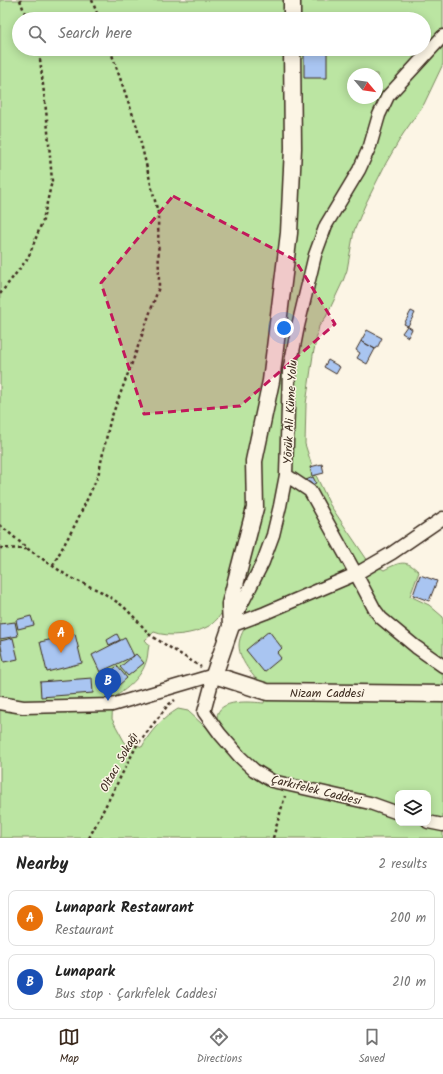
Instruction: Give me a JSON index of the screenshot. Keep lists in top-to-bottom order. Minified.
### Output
{"streets":{"street":["Yörük Ali Küme Yolu","Nizam Caddesi","Çarkıfelek Caddesi"],"path":["Oltacı Sokağı"]},"crossings":[["Nizam Caddesi","Çarkıfelek Caddesi"]],"north":"bottom right","page":{"search":"Search here","pins":["A","B"],"heading":["Nearby","2 results"],"list":[{"mark":"A","name":"Lunapark Restaurant","note":"Restaurant","value":"200 m"},{"mark":"B","name":"Lunapark","note":"Bus stop · Çarkıfelek Caddesi","value":"210 m"}],"nav":["Map","Directions","Saved"]}}
